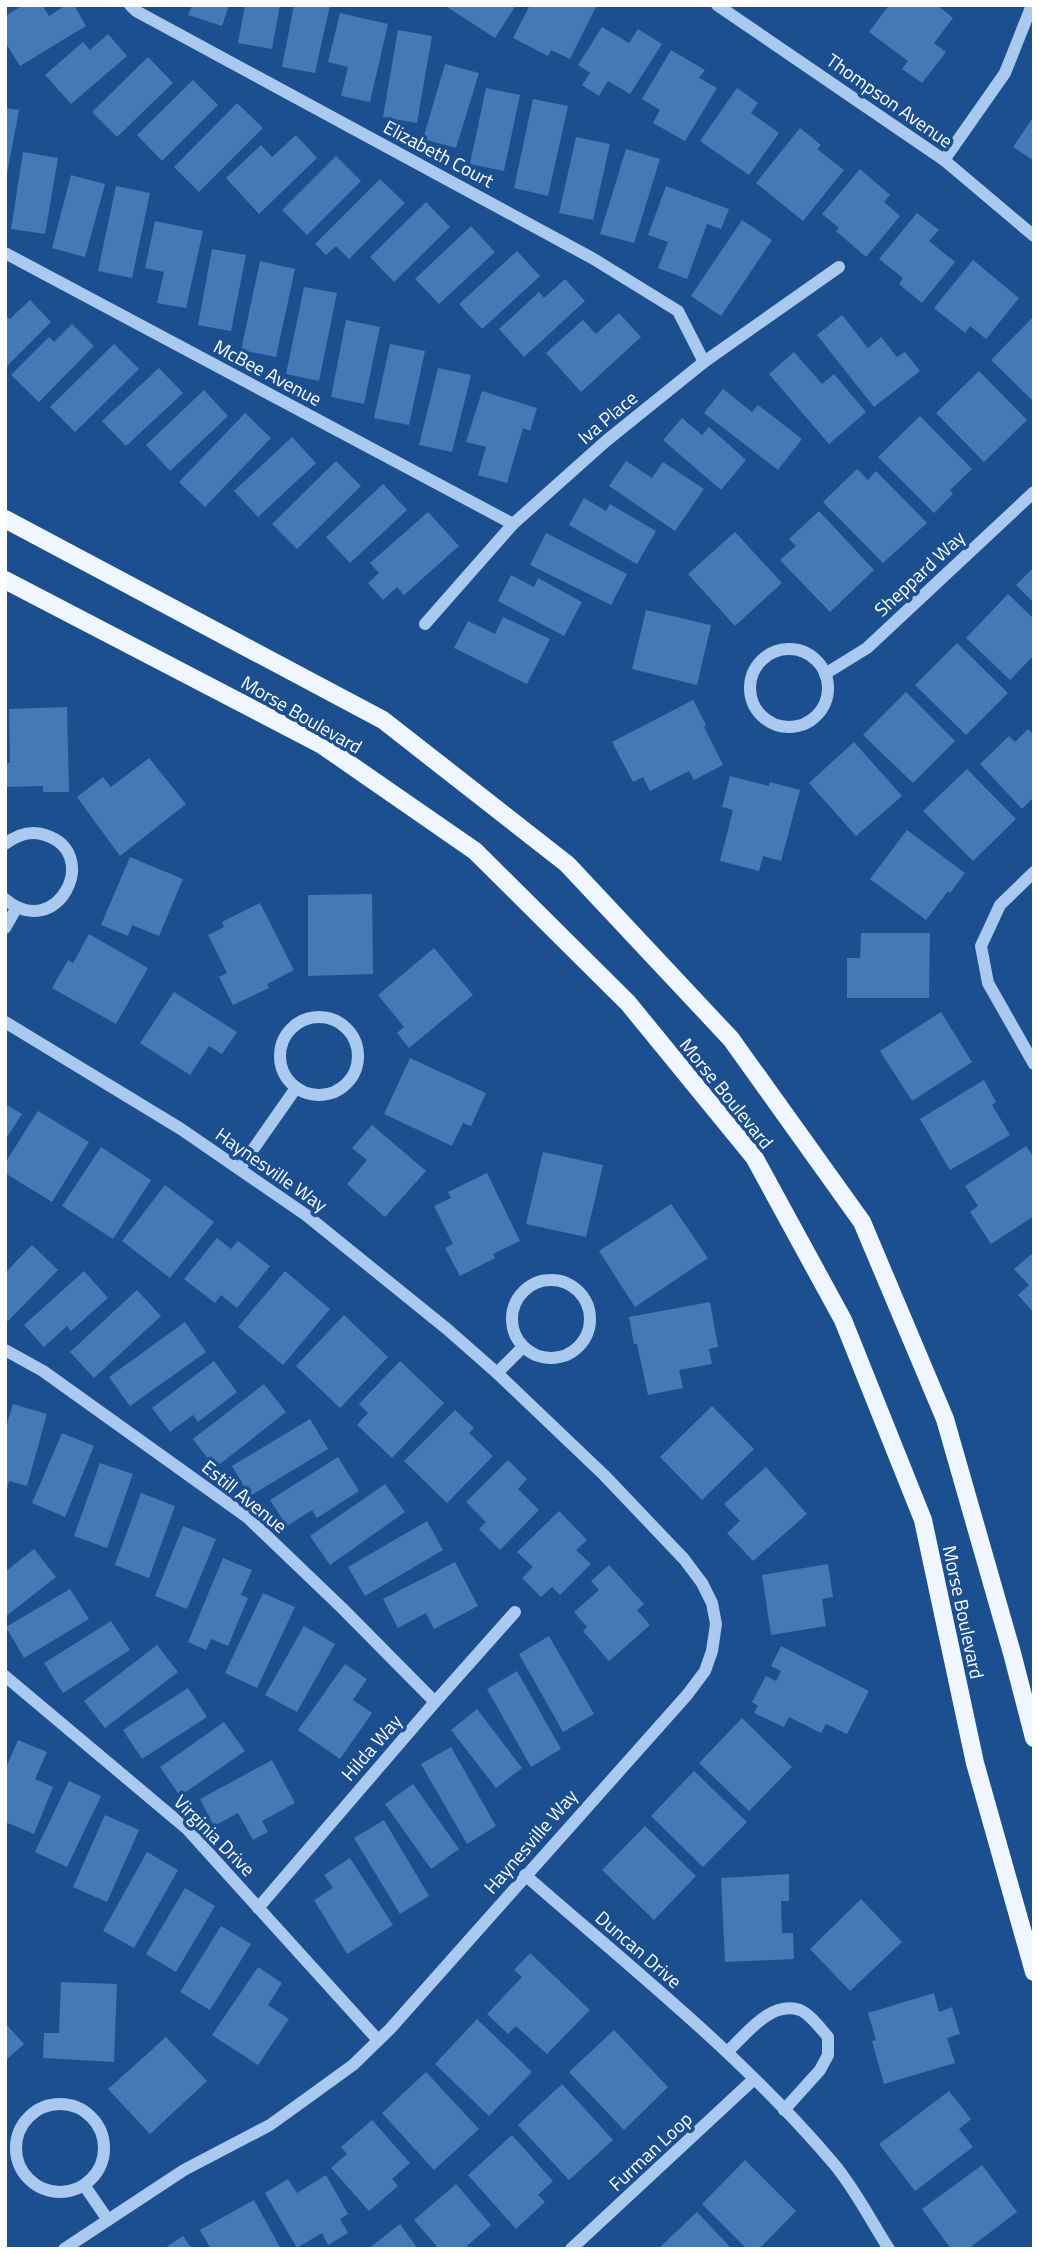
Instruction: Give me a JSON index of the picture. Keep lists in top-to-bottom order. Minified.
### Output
{"streets":{"main road":["Morse Boulevard"],"street":["Thompson Avenue","Elizabeth Court","McBee Avenue","Iva Place","Sheppard Way","Haynesville Way","Estill Avenue","Hilda Way","Virginia Drive","Duncan Drive","Furman Loop"]},"crossings":[["Elizabeth Court","Iva Place"],["McBee Avenue","Iva Place"],["Haynesville Way","Virginia Drive"],["Haynesville Way","Duncan Drive"],["Estill Avenue","Hilda Way"],["Hilda Way","Virginia Drive"],["Duncan Drive","Furman Loop"]]}
